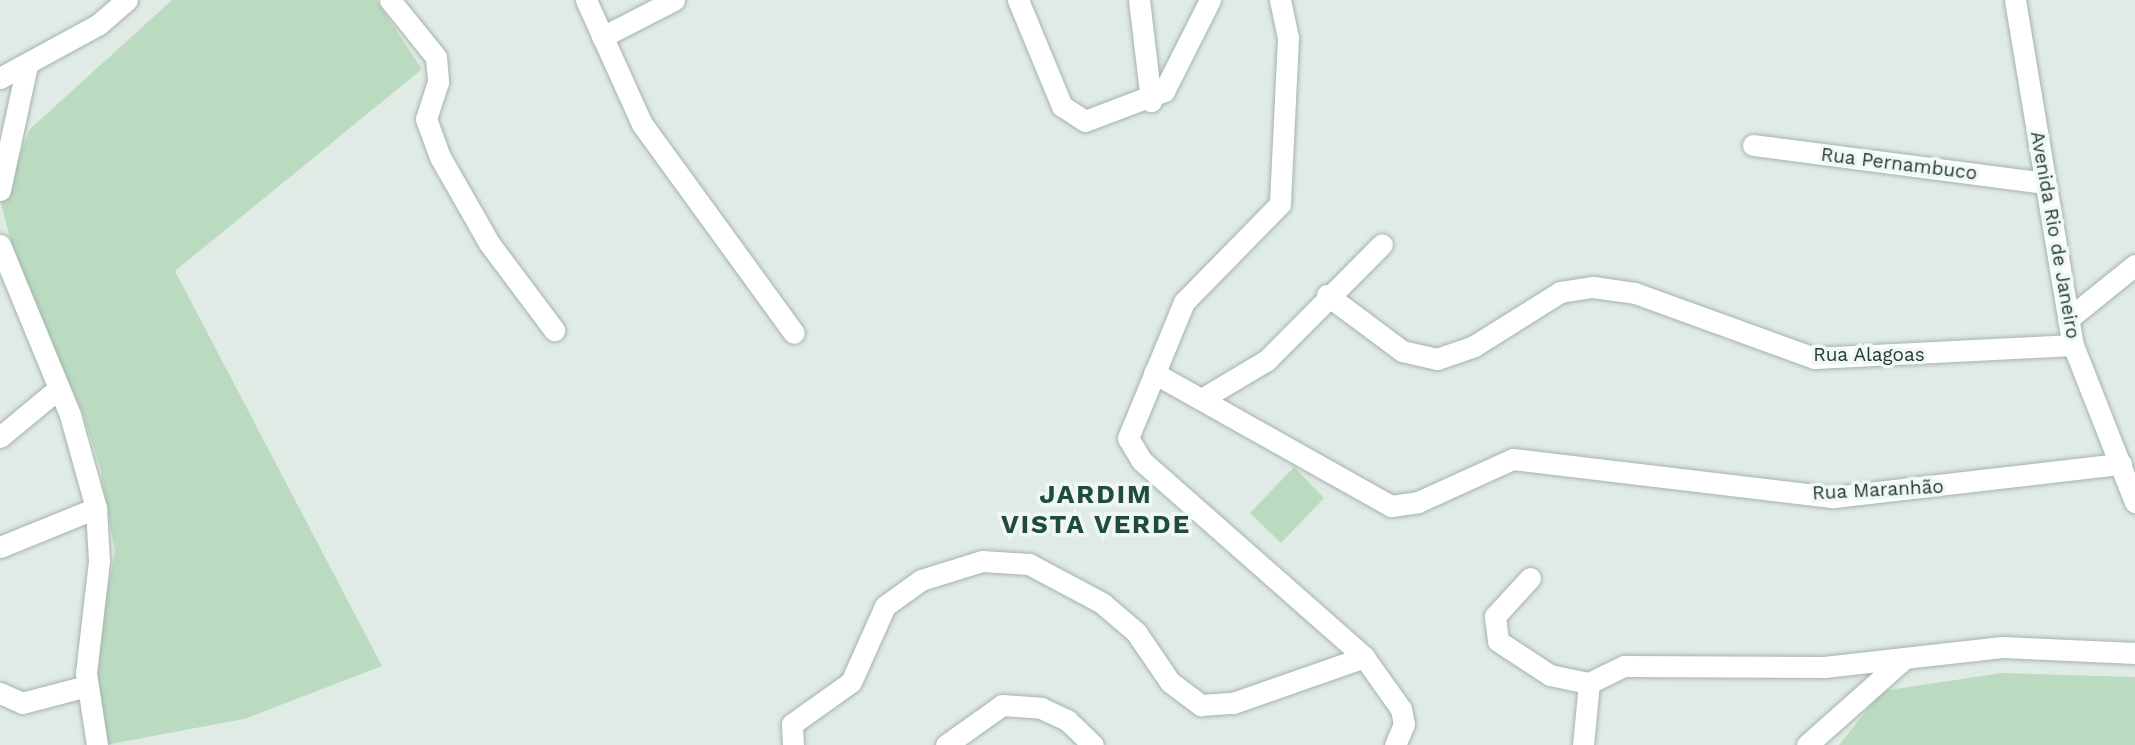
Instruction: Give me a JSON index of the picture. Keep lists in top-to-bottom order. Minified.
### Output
{"streets":{"street":["Rua Pernambuco","Avenida Rio de Janeiro","Rua Alagoas","Rua Maranhão"]},"crossings":[["Rua Pernambuco","Avenida Rio de Janeiro"],["Avenida Rio de Janeiro","Rua Alagoas"],["Avenida Rio de Janeiro","Rua Maranhão"]],"districts":["JARDIM VISTA VERDE"]}
